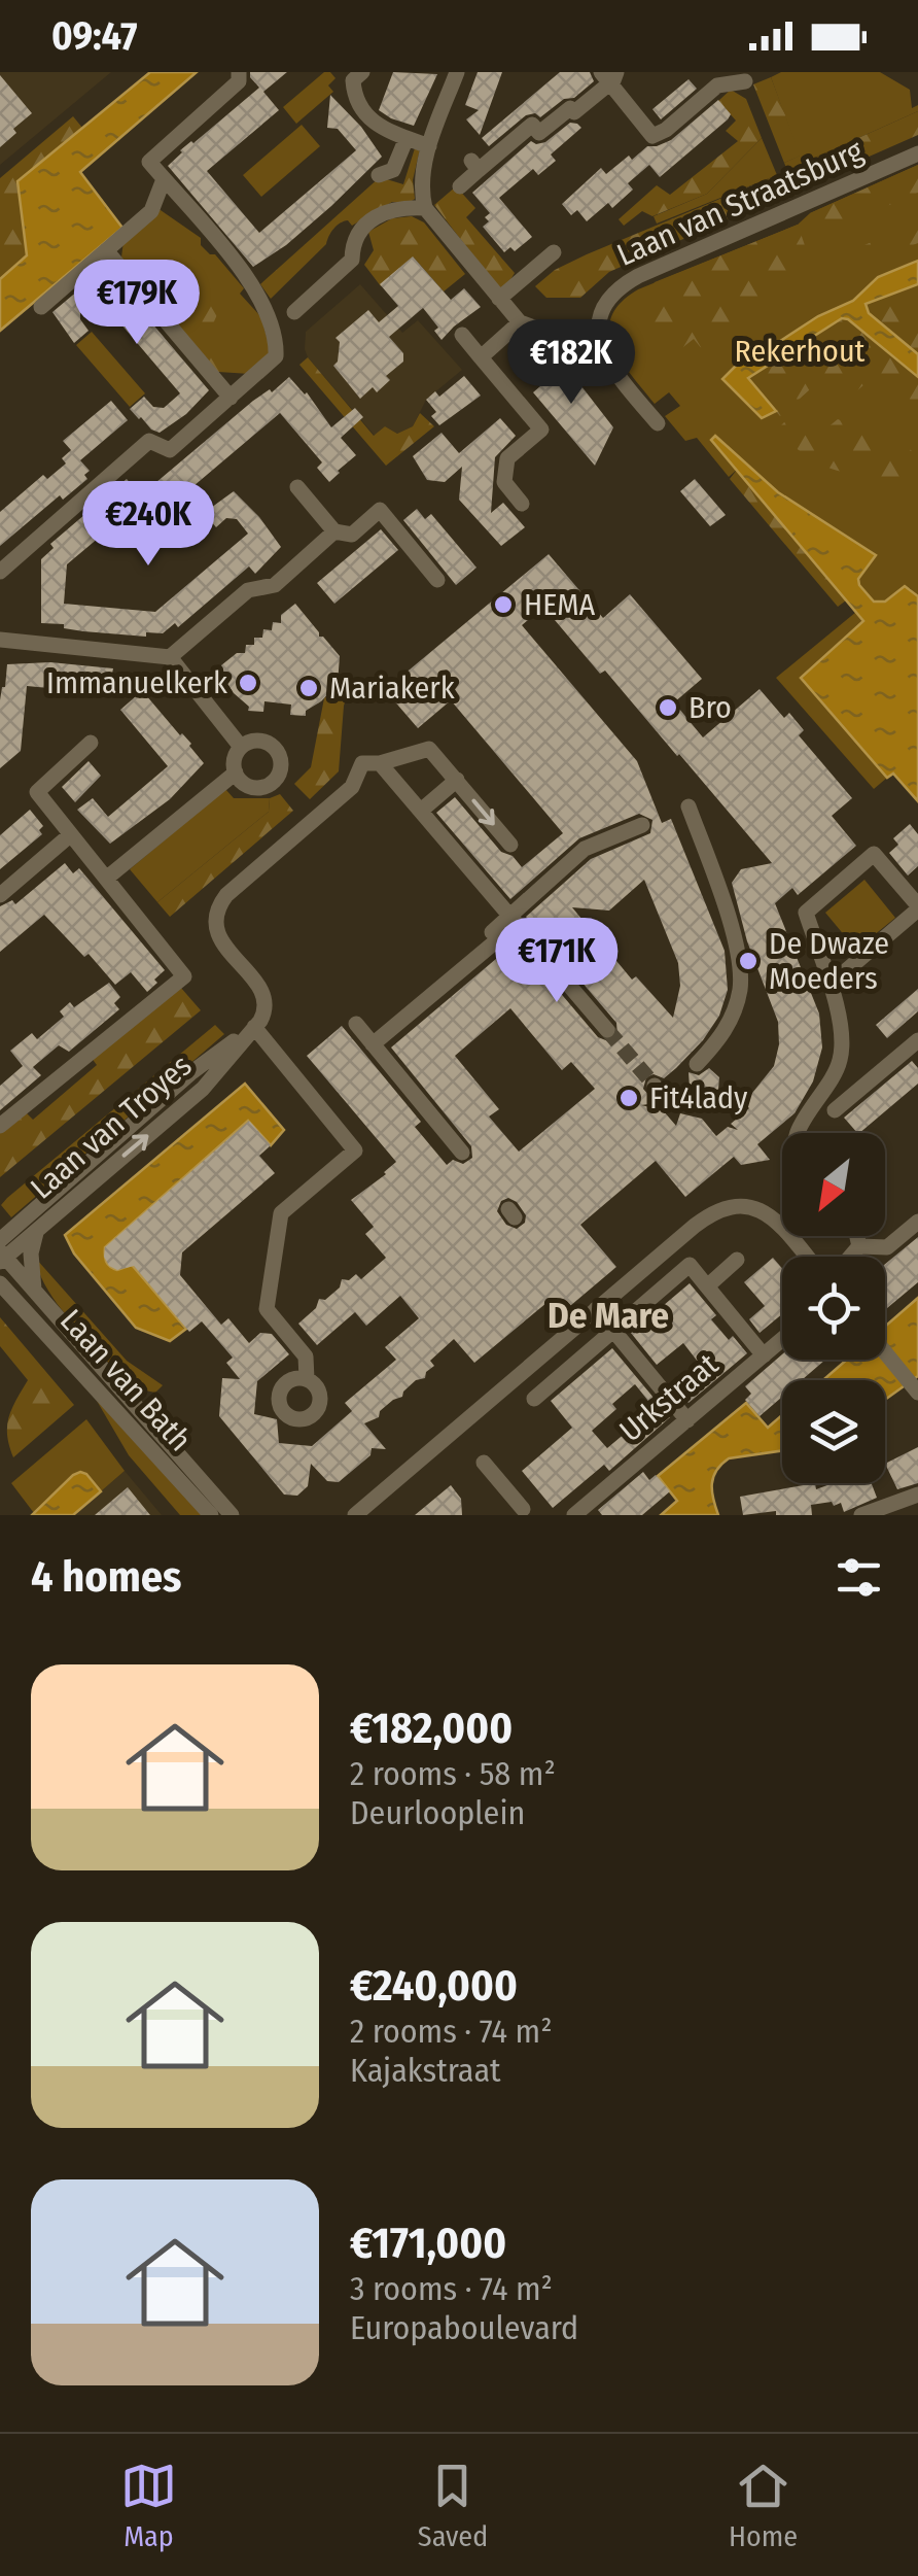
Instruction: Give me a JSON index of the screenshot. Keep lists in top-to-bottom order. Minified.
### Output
{"streets":{"street":["Laan van Straatsburg","Laan van Troyes","Laan van Bath","Urkstraat"]},"crossings":[["Laan van Troyes","Laan van Bath"]],"districts":["De Mare"],"parks":["Rekerhout"],"places":["HEMA","Immanuelkerk","Mariakerk","Bro","De Dwaze Moeders","Fit4lady"],"north":"bottom left","page":{"status":"09:47","price":["€179K","€182K","€240K","€171K"],"heading":"4 homes","list":[{"name":"€182,000","note":"2 rooms · 58 m² · Deurlooplein"},{"name":"€240,000","note":"2 rooms · 74 m² · Kajakstraat"},{"name":"€171,000","note":"3 rooms · 74 m² · Europaboulevard"}],"tabs":["Map","Saved","Home"]}}
